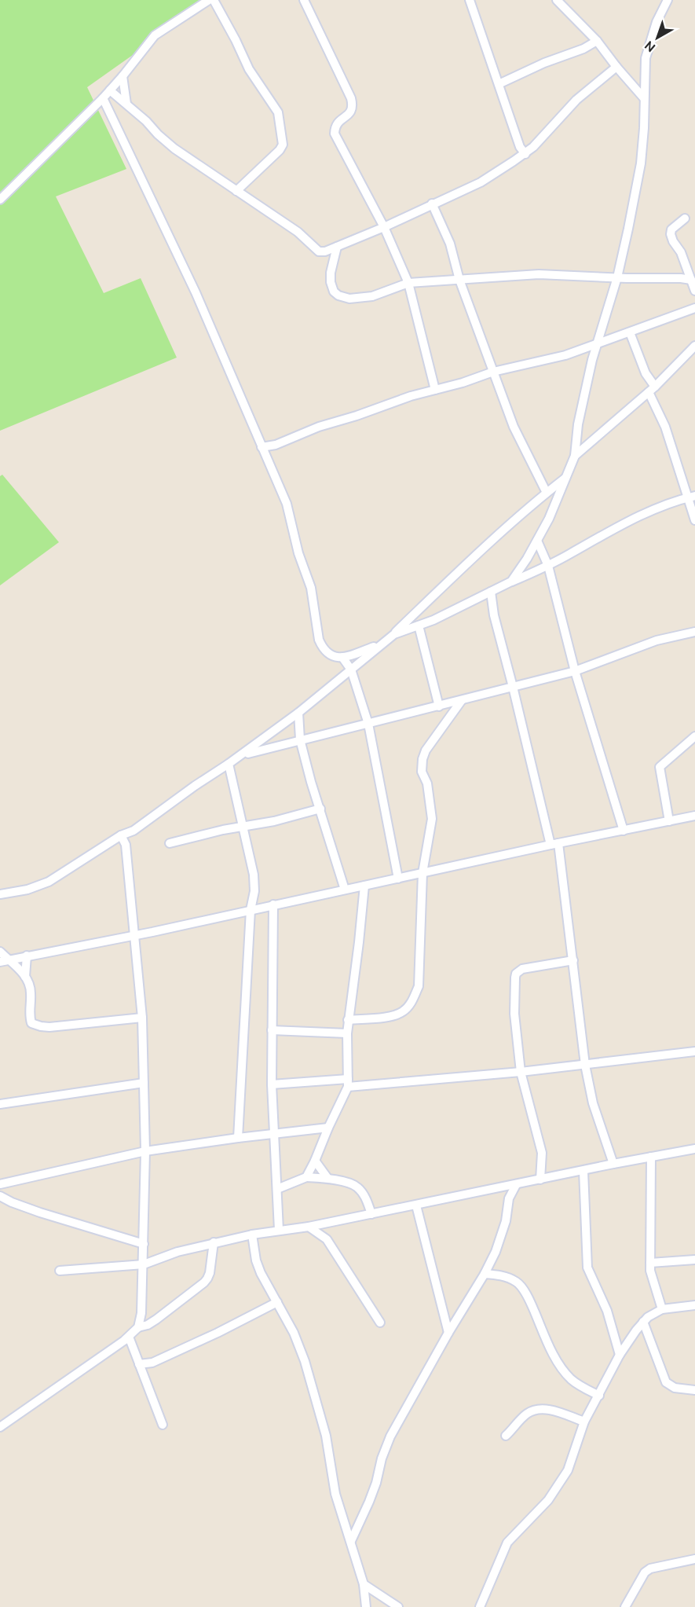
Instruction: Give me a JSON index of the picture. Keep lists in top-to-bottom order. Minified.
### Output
{"north":"bottom left"}
